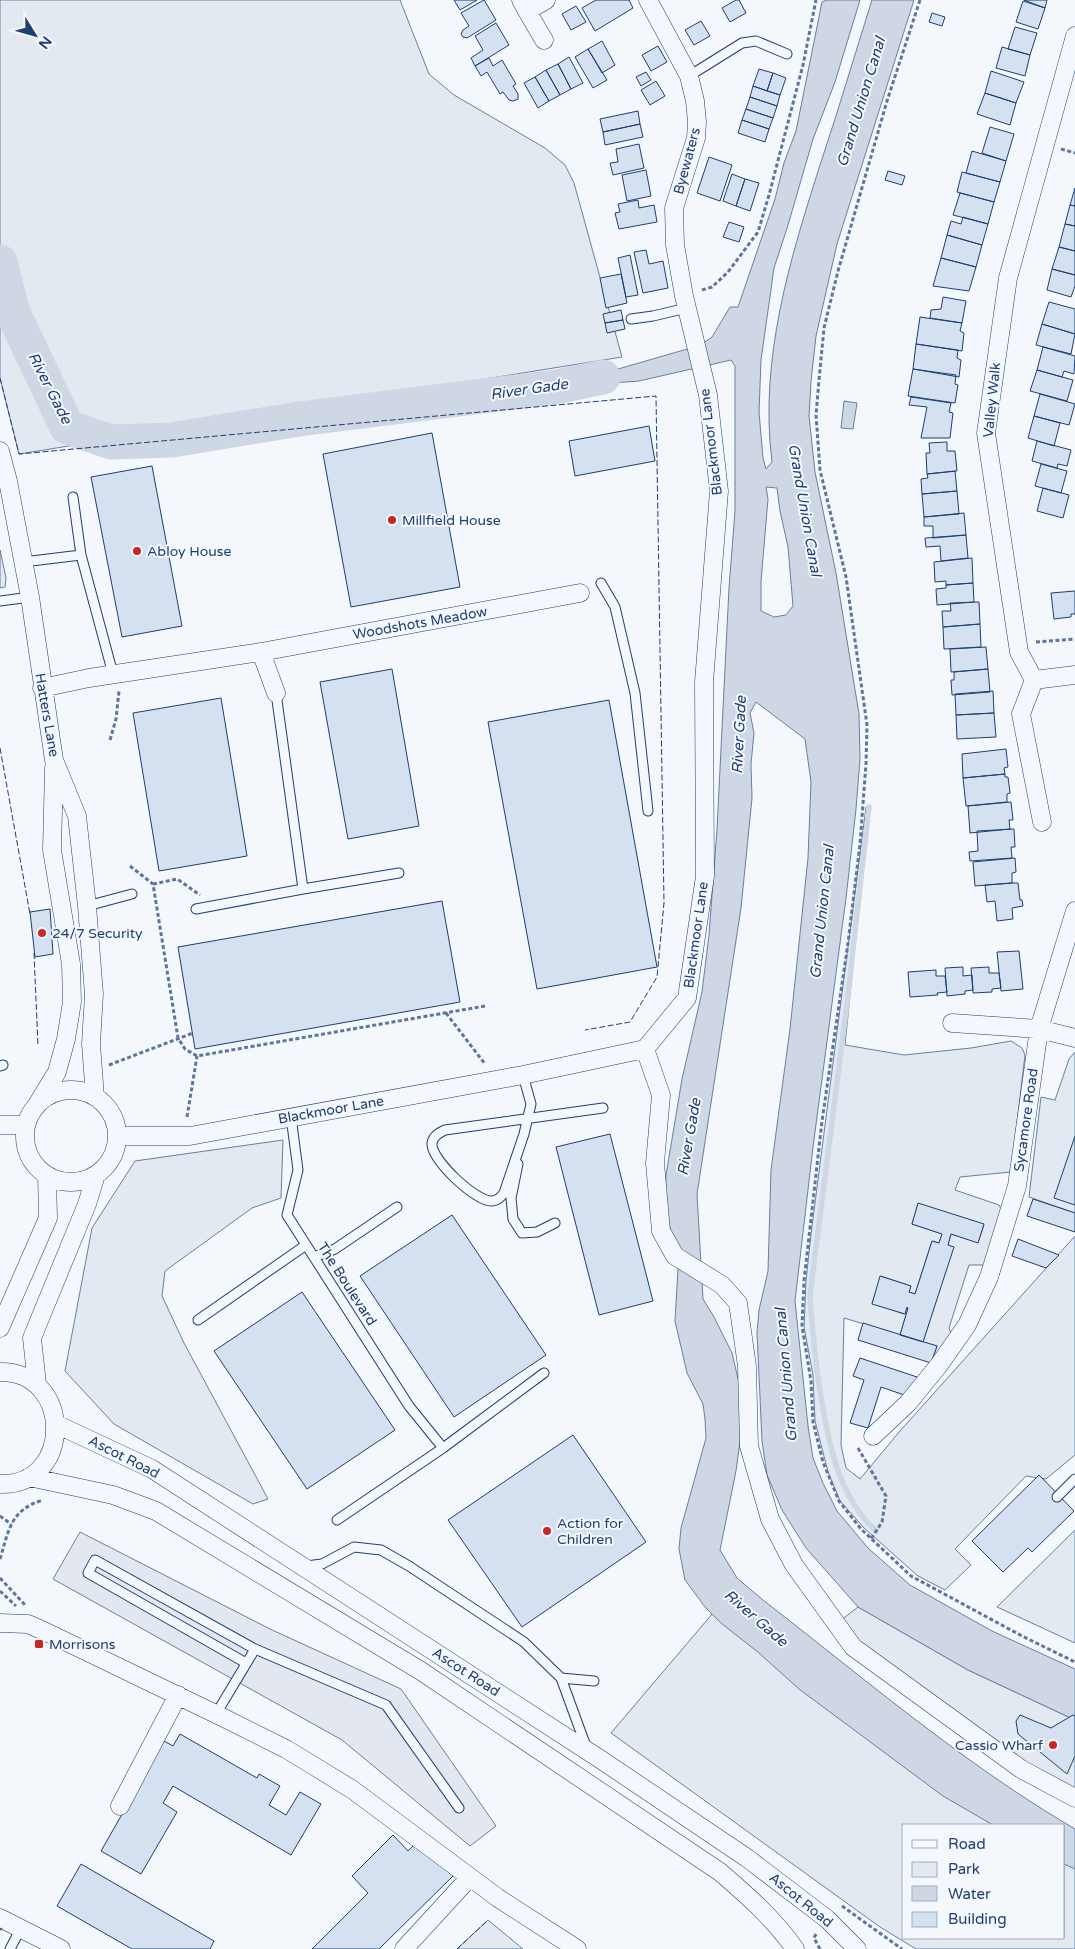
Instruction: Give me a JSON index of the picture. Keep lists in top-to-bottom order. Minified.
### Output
{"streets":{"street":["Byewaters","Valley Walk","Blackmoor Lane","Woodshots Meadow","Hatters Lane","Sycamore Road","Ascot Road"],"lane":["The Boulevard"]},"crossings":[["Byewaters","Blackmoor Lane"],["Blackmoor Lane","Hatters Lane"],["Blackmoor Lane","The Boulevard"],["Woodshots Meadow","Hatters Lane"]],"water":["Grand Union Canal","River Gade"],"places":{"other":["Millfield House","Abloy House","24/7 Security","Action for Children","Cassio Wharf"],"transit":["Morrisons"]},"legend":["Road","Park","Water","Building"],"north":"bottom right"}
